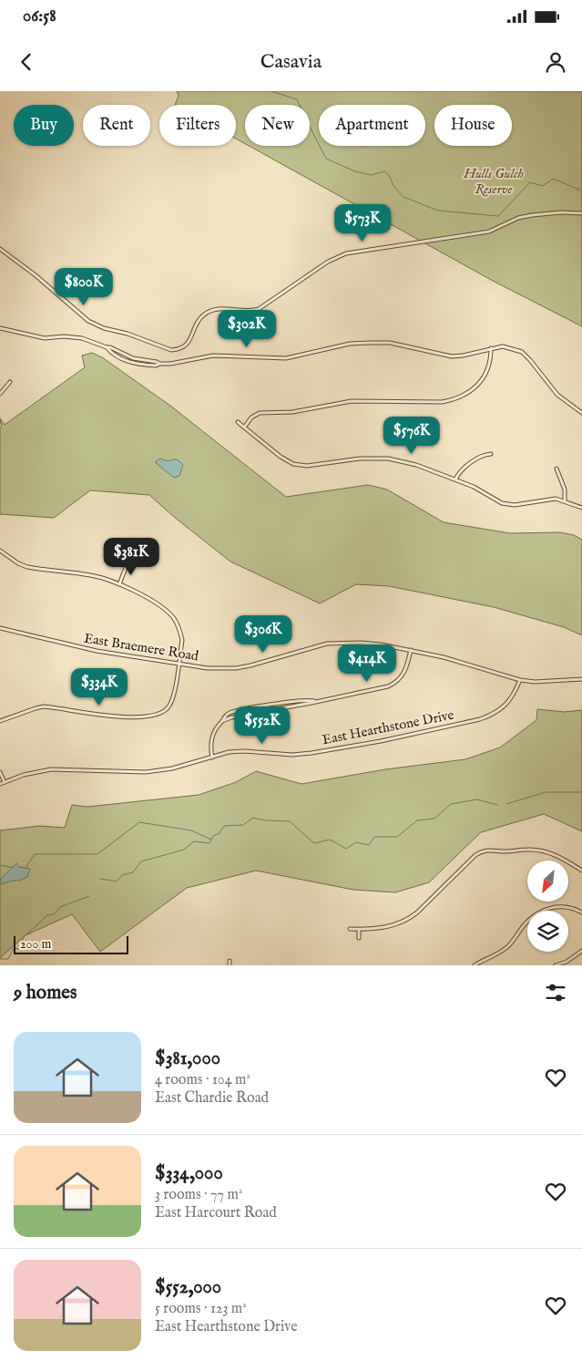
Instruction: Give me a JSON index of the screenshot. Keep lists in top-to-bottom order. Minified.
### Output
{"streets":{"street":["East Braemere Road","East Hearthstone Drive"]},"crossings":[["East Braemere Road","East Hearthstone Drive"]],"parks":["Hulls Gulch Reserve"],"scale_bar":"200 m","north":"bottom left","page":{"status":"06:58","header":"Casavia","chip":["Buy","Rent","Filters","New","Apartment","House"],"price":["$573K","$800K","$302K","$576K","$381K","$306K","$414K","$334K","$552K"],"scale":"200 m","heading":"9 homes","list":[{"name":"$381,000","note":"4 rooms · 104 m² · East Chardie Road"},{"name":"$334,000","note":"3 rooms · 77 m² · East Harcourt Road"},{"name":"$552,000","note":"5 rooms · 123 m² · East Hearthstone Drive"}]}}
